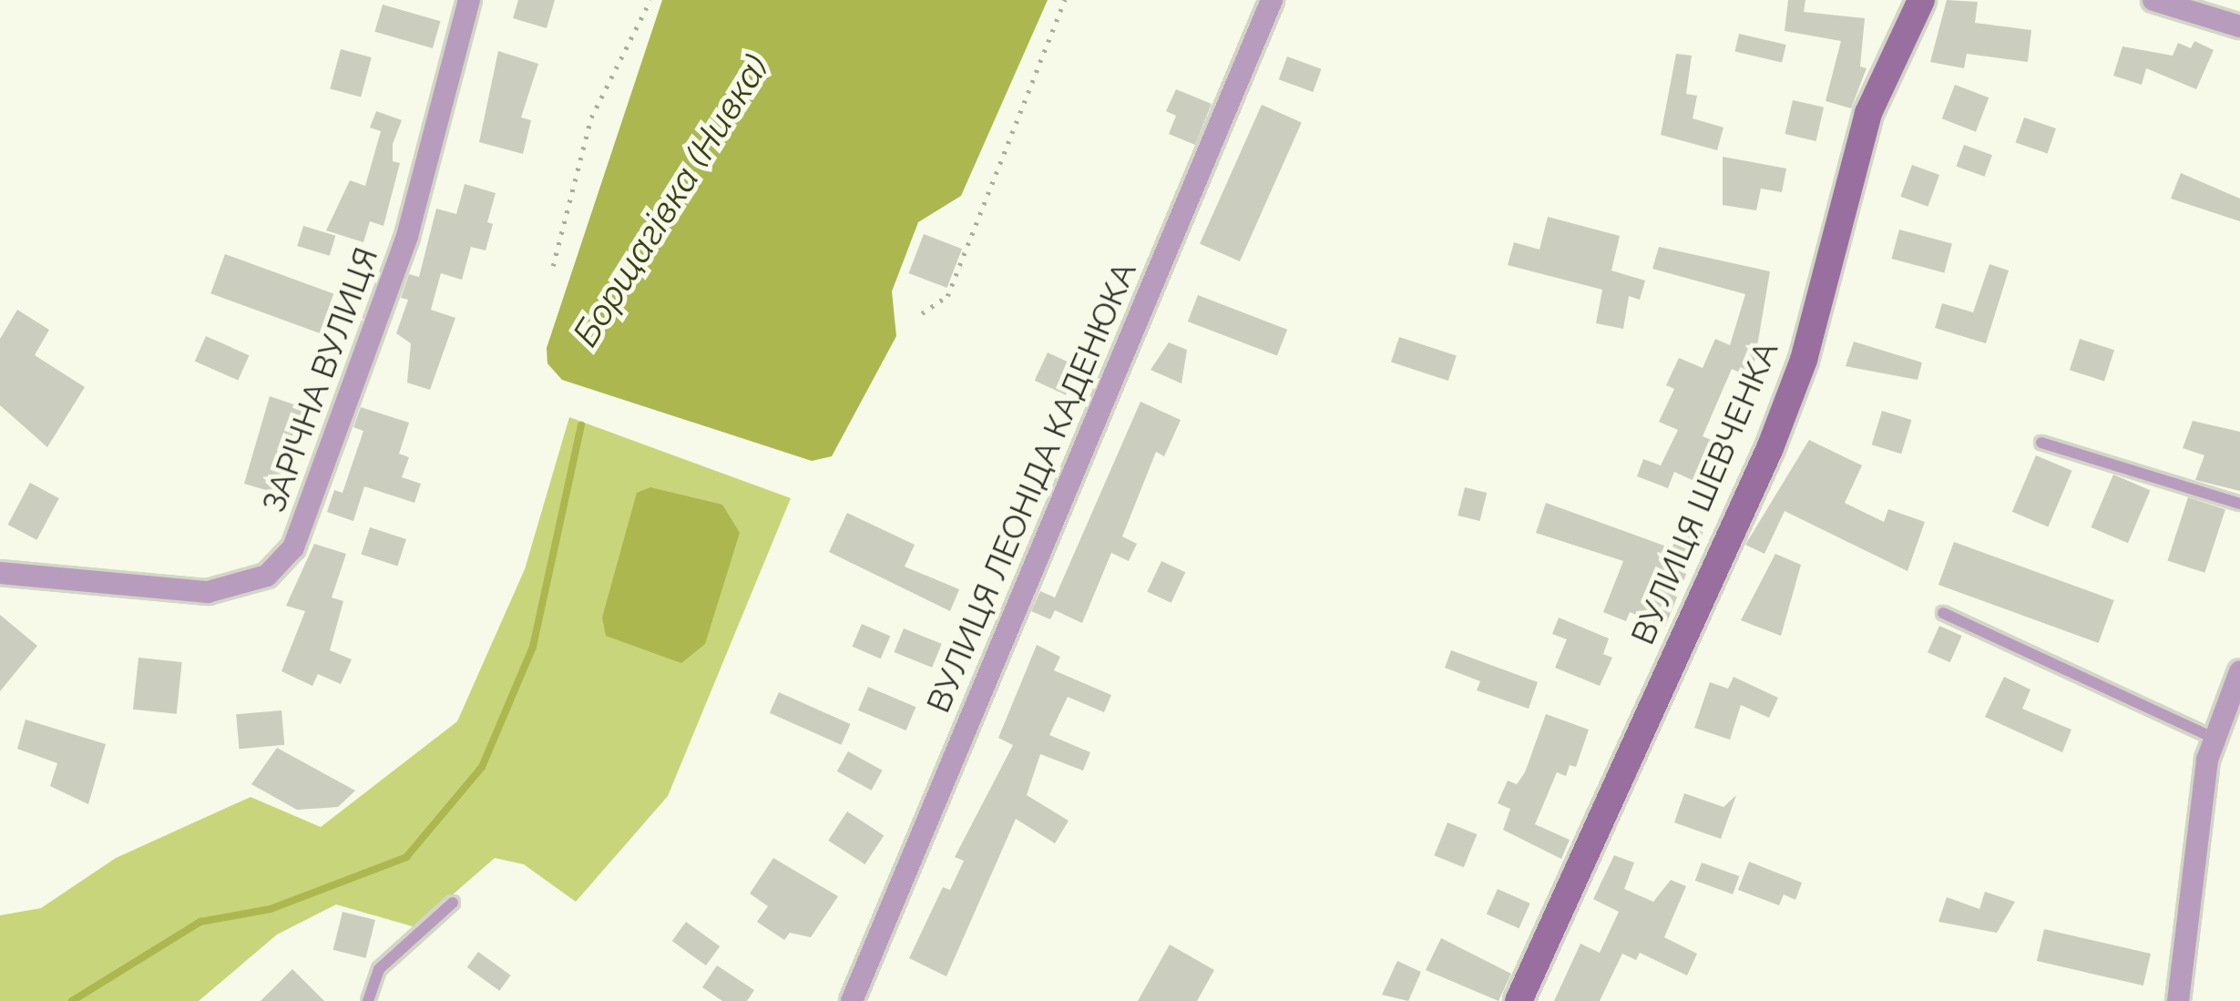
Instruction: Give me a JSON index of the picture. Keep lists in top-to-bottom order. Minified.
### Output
{"streets":{"street":["ЗАРІЧНА ВУЛИЦЯ","ВУЛИЦЯ ЛЕОНІДА КАДЕНЮКА","ВУЛИЦЯ ШЕВЧЕНКА"]},"water":["Борщагівка (Нивка)"]}
